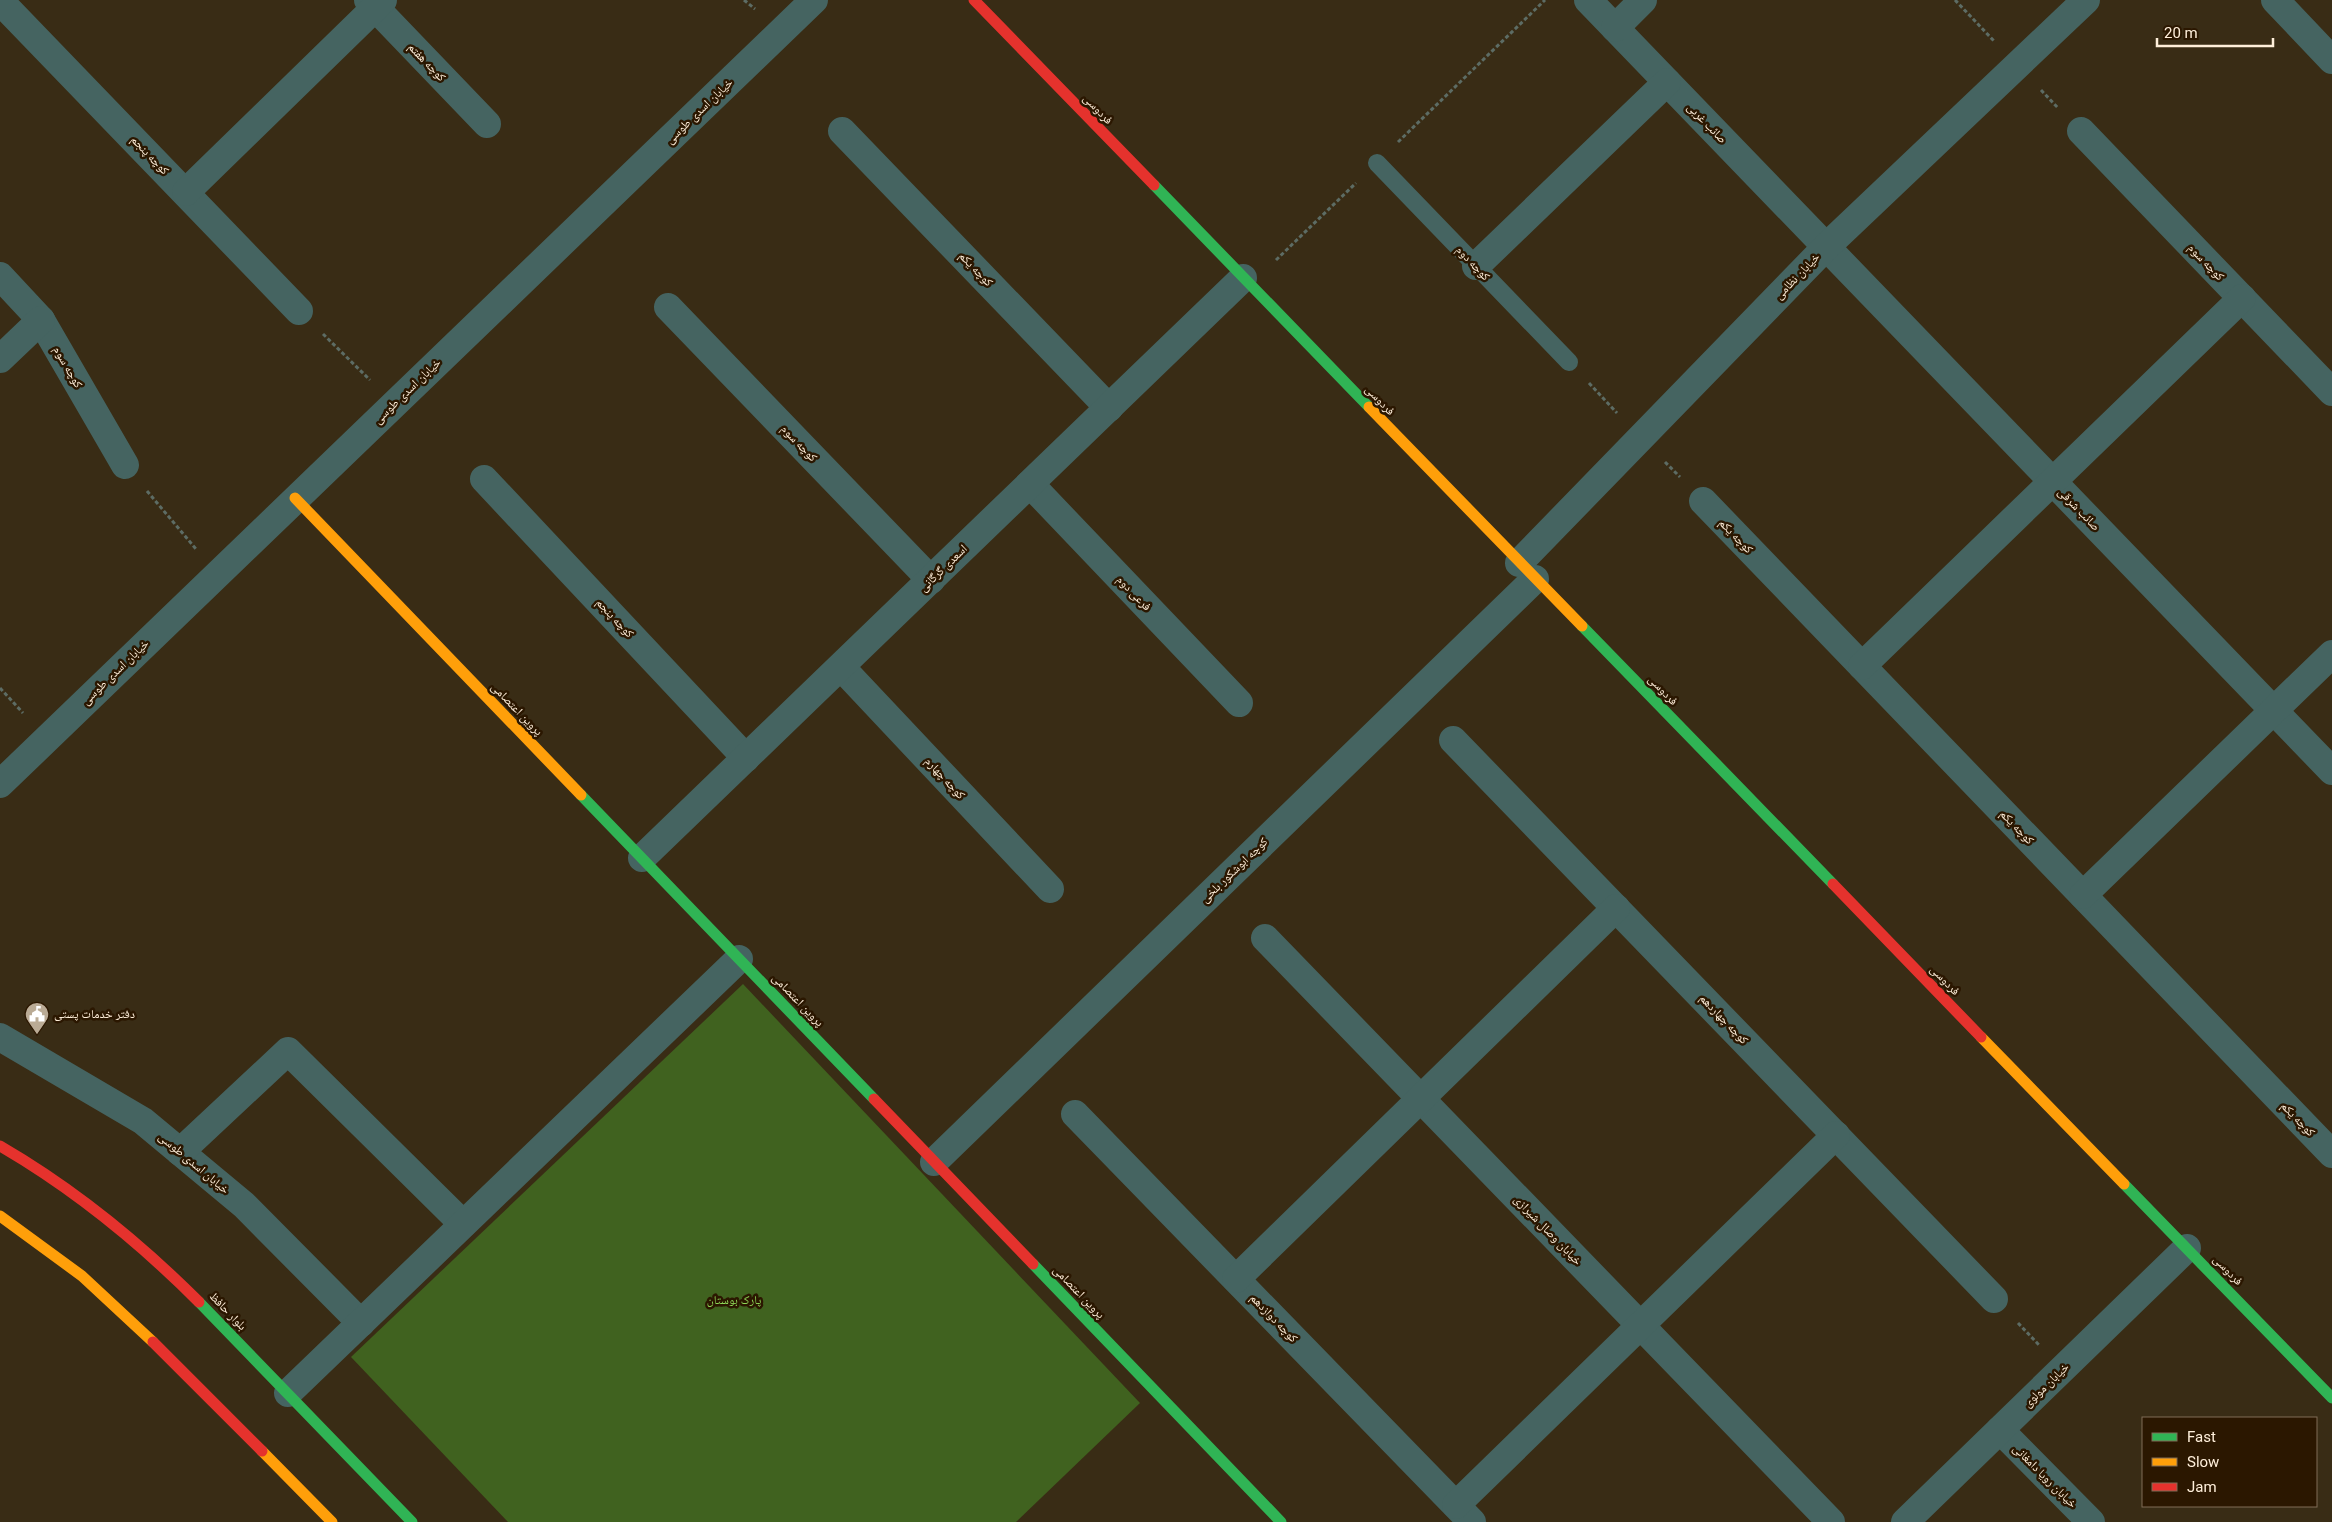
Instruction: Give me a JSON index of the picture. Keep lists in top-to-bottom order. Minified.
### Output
{"streets":{"street":["کوچه هفتم","فردوسی","خیابان اسدی طوسی","صائب غربی","کوچه پنجم","کوچه سوم","کوچه یکم","خیابان نظامی","صائب شرقی","اسعدی گرگانی","فرعی دوم","پروین اعتصامی","کوچه چهارم","کوچه ابوشکور بلخی","کوچه چهاردهم","خیابان وصال شیرازی","بلوار حافظ","کوچه دوازدهم","خیابان مولوی","خیابان رویا دامغانی"],"lane":["کوچه دوم"]},"crossings":[["فردوسی","خیابان نظامی"],["فردوسی","اسعدی گرگانی"],["فردوسی","کوچه ابوشکور بلخی"],["فردوسی","خیابان مولوی"],["خیابان اسدی طوسی","پروین اعتصامی"],["صائب غربی","خیابان نظامی"],["صائب غربی","صائب شرقی"],["کوچه پنجم","اسعدی گرگانی"],["کوچه سوم","اسعدی گرگانی"],["کوچه یکم","اسعدی گرگانی"],["خیابان نظامی","صائب شرقی"],["خیابان نظامی","کوچه ابوشکور بلخی"],["اسعدی گرگانی","فرعی دوم"],["اسعدی گرگانی","پروین اعتصامی"],["اسعدی گرگانی","کوچه چهارم"],["پروین اعتصامی","کوچه ابوشکور بلخی"],["خیابان مولوی","خیابان رویا دامغانی"]],"parks":["پارک بوستان"],"places":{"public building":["دفتر خدمات پستی"]},"legend":["Fast","Slow","Jam"],"scale_bar":"20 m"}
